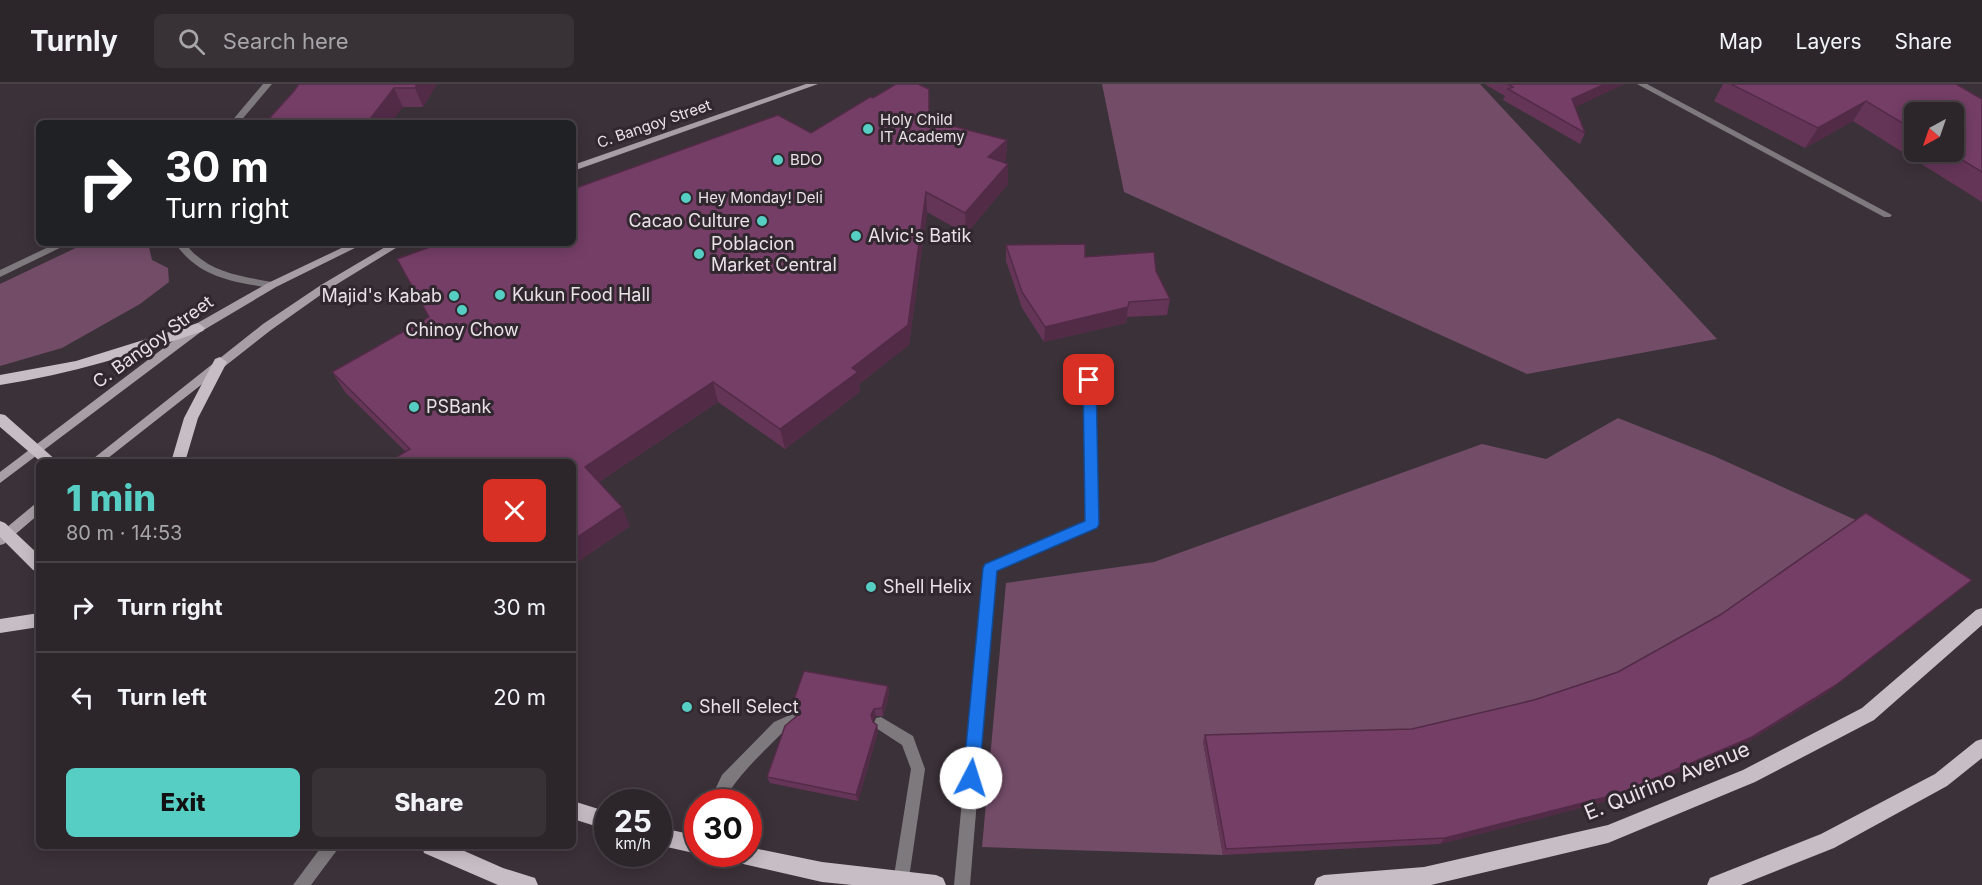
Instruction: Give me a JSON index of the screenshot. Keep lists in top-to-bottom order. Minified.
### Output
{"streets":{"main road":["C. Bangoy Street","E. Quirino Avenue"]},"places":["Holy Child IT Academy","BDO","Hey Monday! Deli","Cacao Culture","Alvic's Batik","Poblacion Market Central","Kukun Food Hall","Majid's Kabab","Chinoy Chow","PSBank","Shell Helix","Shell Select"],"north":"bottom left","page":{"header":"Turnly","search":"Search here","nav":["Map","Layers","Share"],"turn":["30 m","Turn right"],"heading":["1 min","80 m · 14:53"],"list":[{"name":"Turn right","value":"30 m"},{"name":"Turn left","value":"20 m"}],"buttons":["Exit","Share"],"speed":"25 km/h","limit":"30"}}
